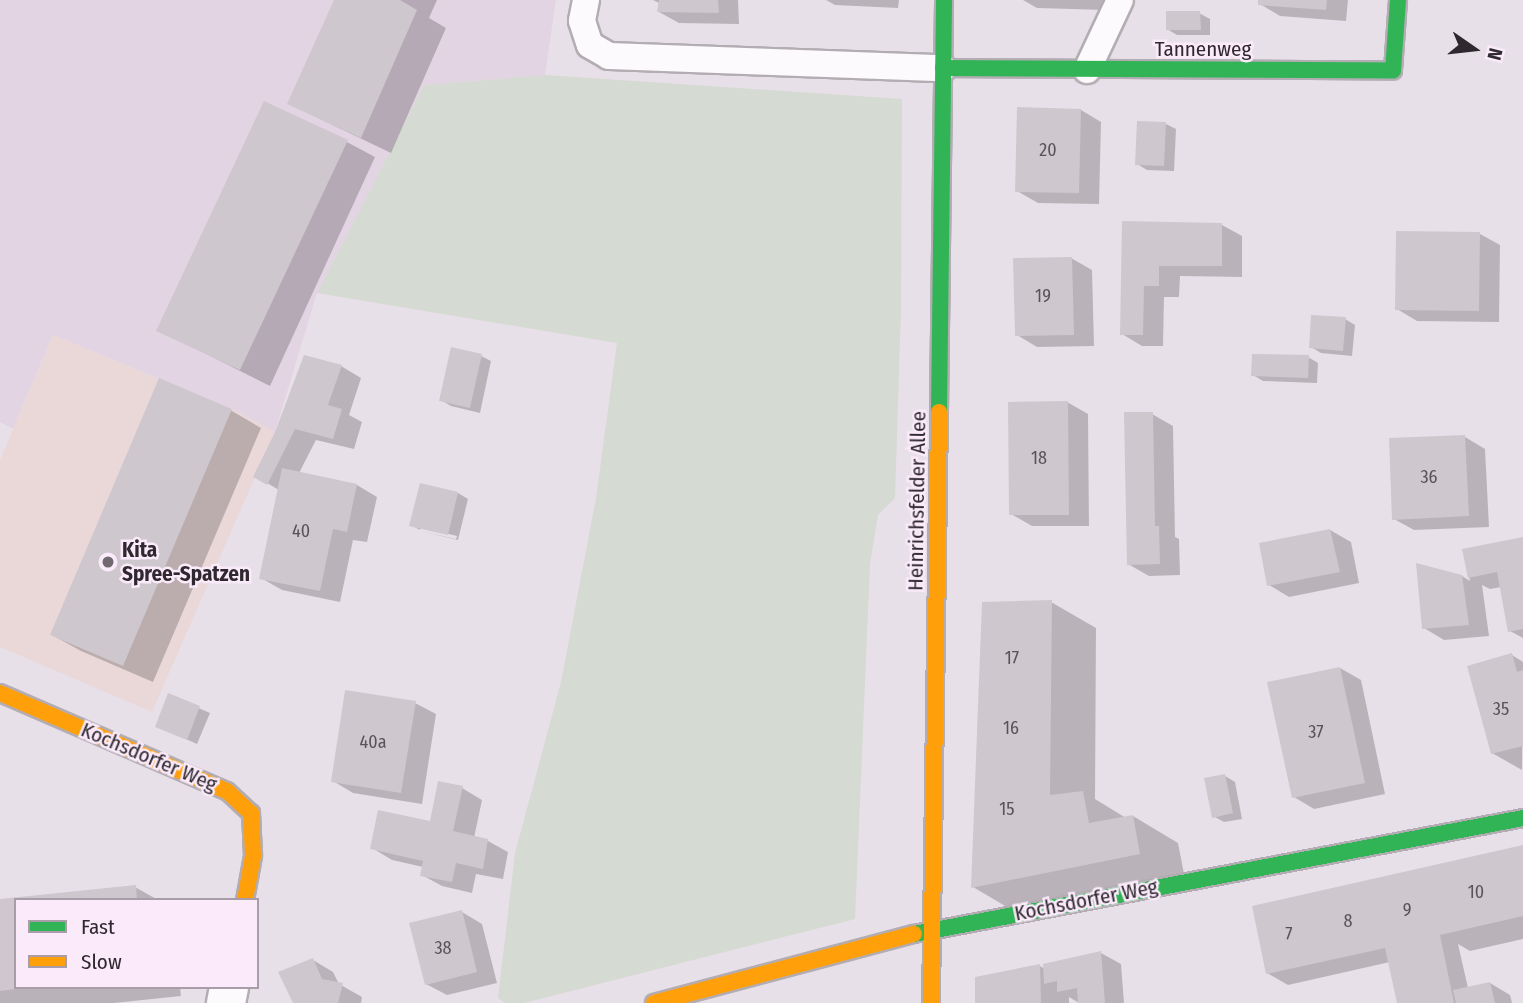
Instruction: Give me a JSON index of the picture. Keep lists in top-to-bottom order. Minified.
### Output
{"streets":{"street":["Tannenweg","Heinrichsfelder Allee","Kochsdorfer Weg"]},"crossings":[["Tannenweg","Heinrichsfelder Allee"],["Heinrichsfelder Allee","Kochsdorfer Weg"]],"places":["Kita Spree-Spatzen"],"house_numbers":["20","19","18","36","40","17","35","16","37","40a","15","10","9","8","7","38"],"legend":["Fast","Slow"],"north":"right"}
